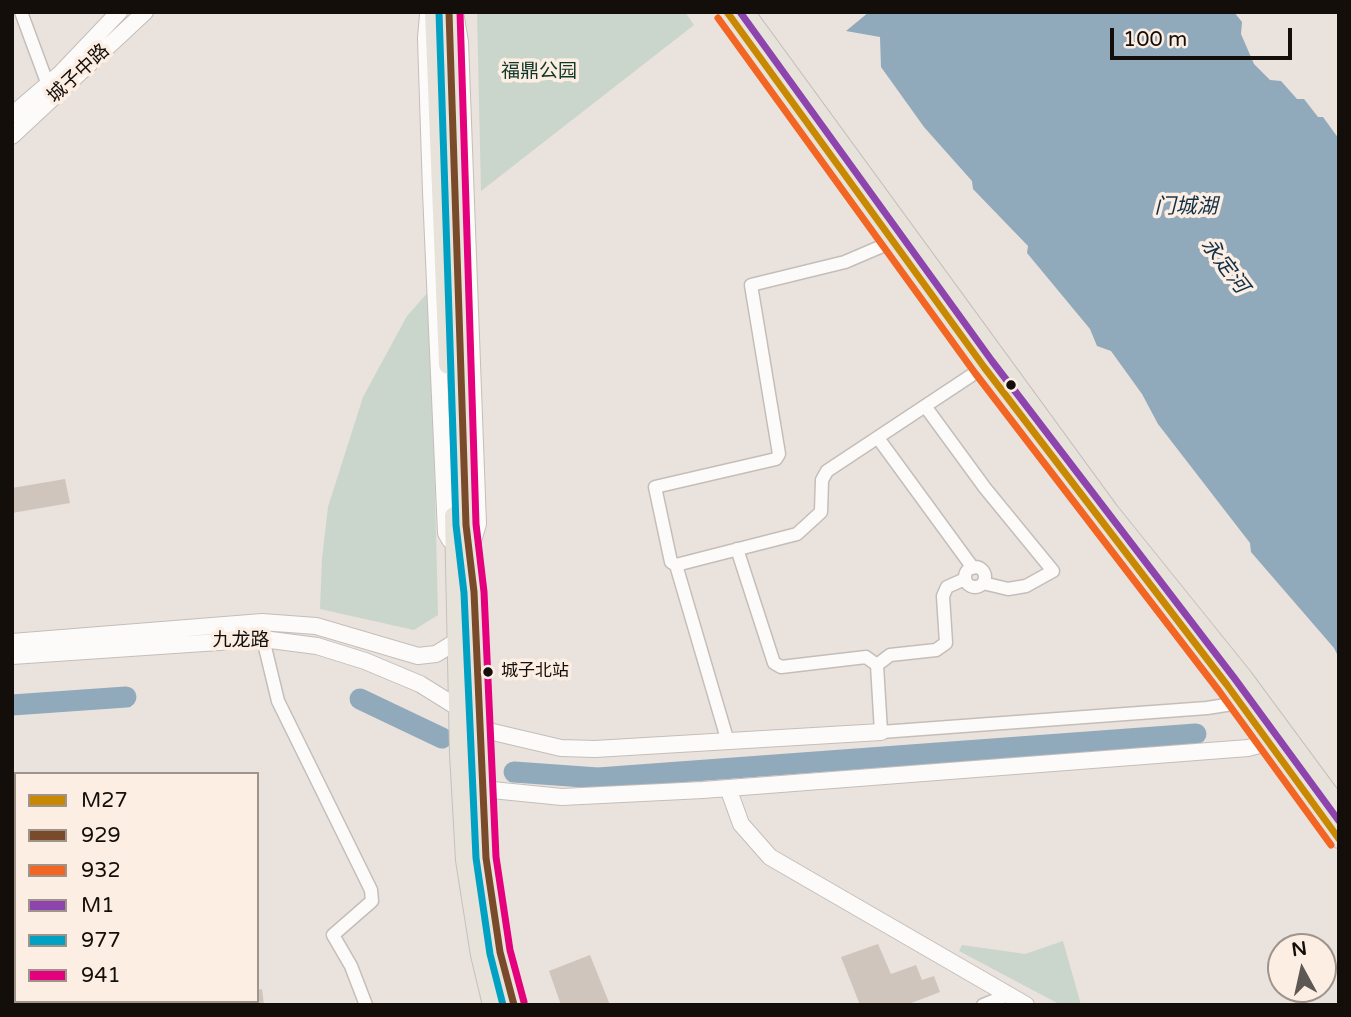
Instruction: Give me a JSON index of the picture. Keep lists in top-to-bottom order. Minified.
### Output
{"streets":{"street":["城子中路","九龙路"]},"water":["门城湖","永定河"],"parks":["福鼎公园"],"places":["城子北站"],"lines":["transit line M27","transit line 929","transit line M1","transit line 977","transit line 941","transit line 932"],"legend":["M27","929","932","M1","977","941"],"scale_bar":"100 m","north":"top"}
